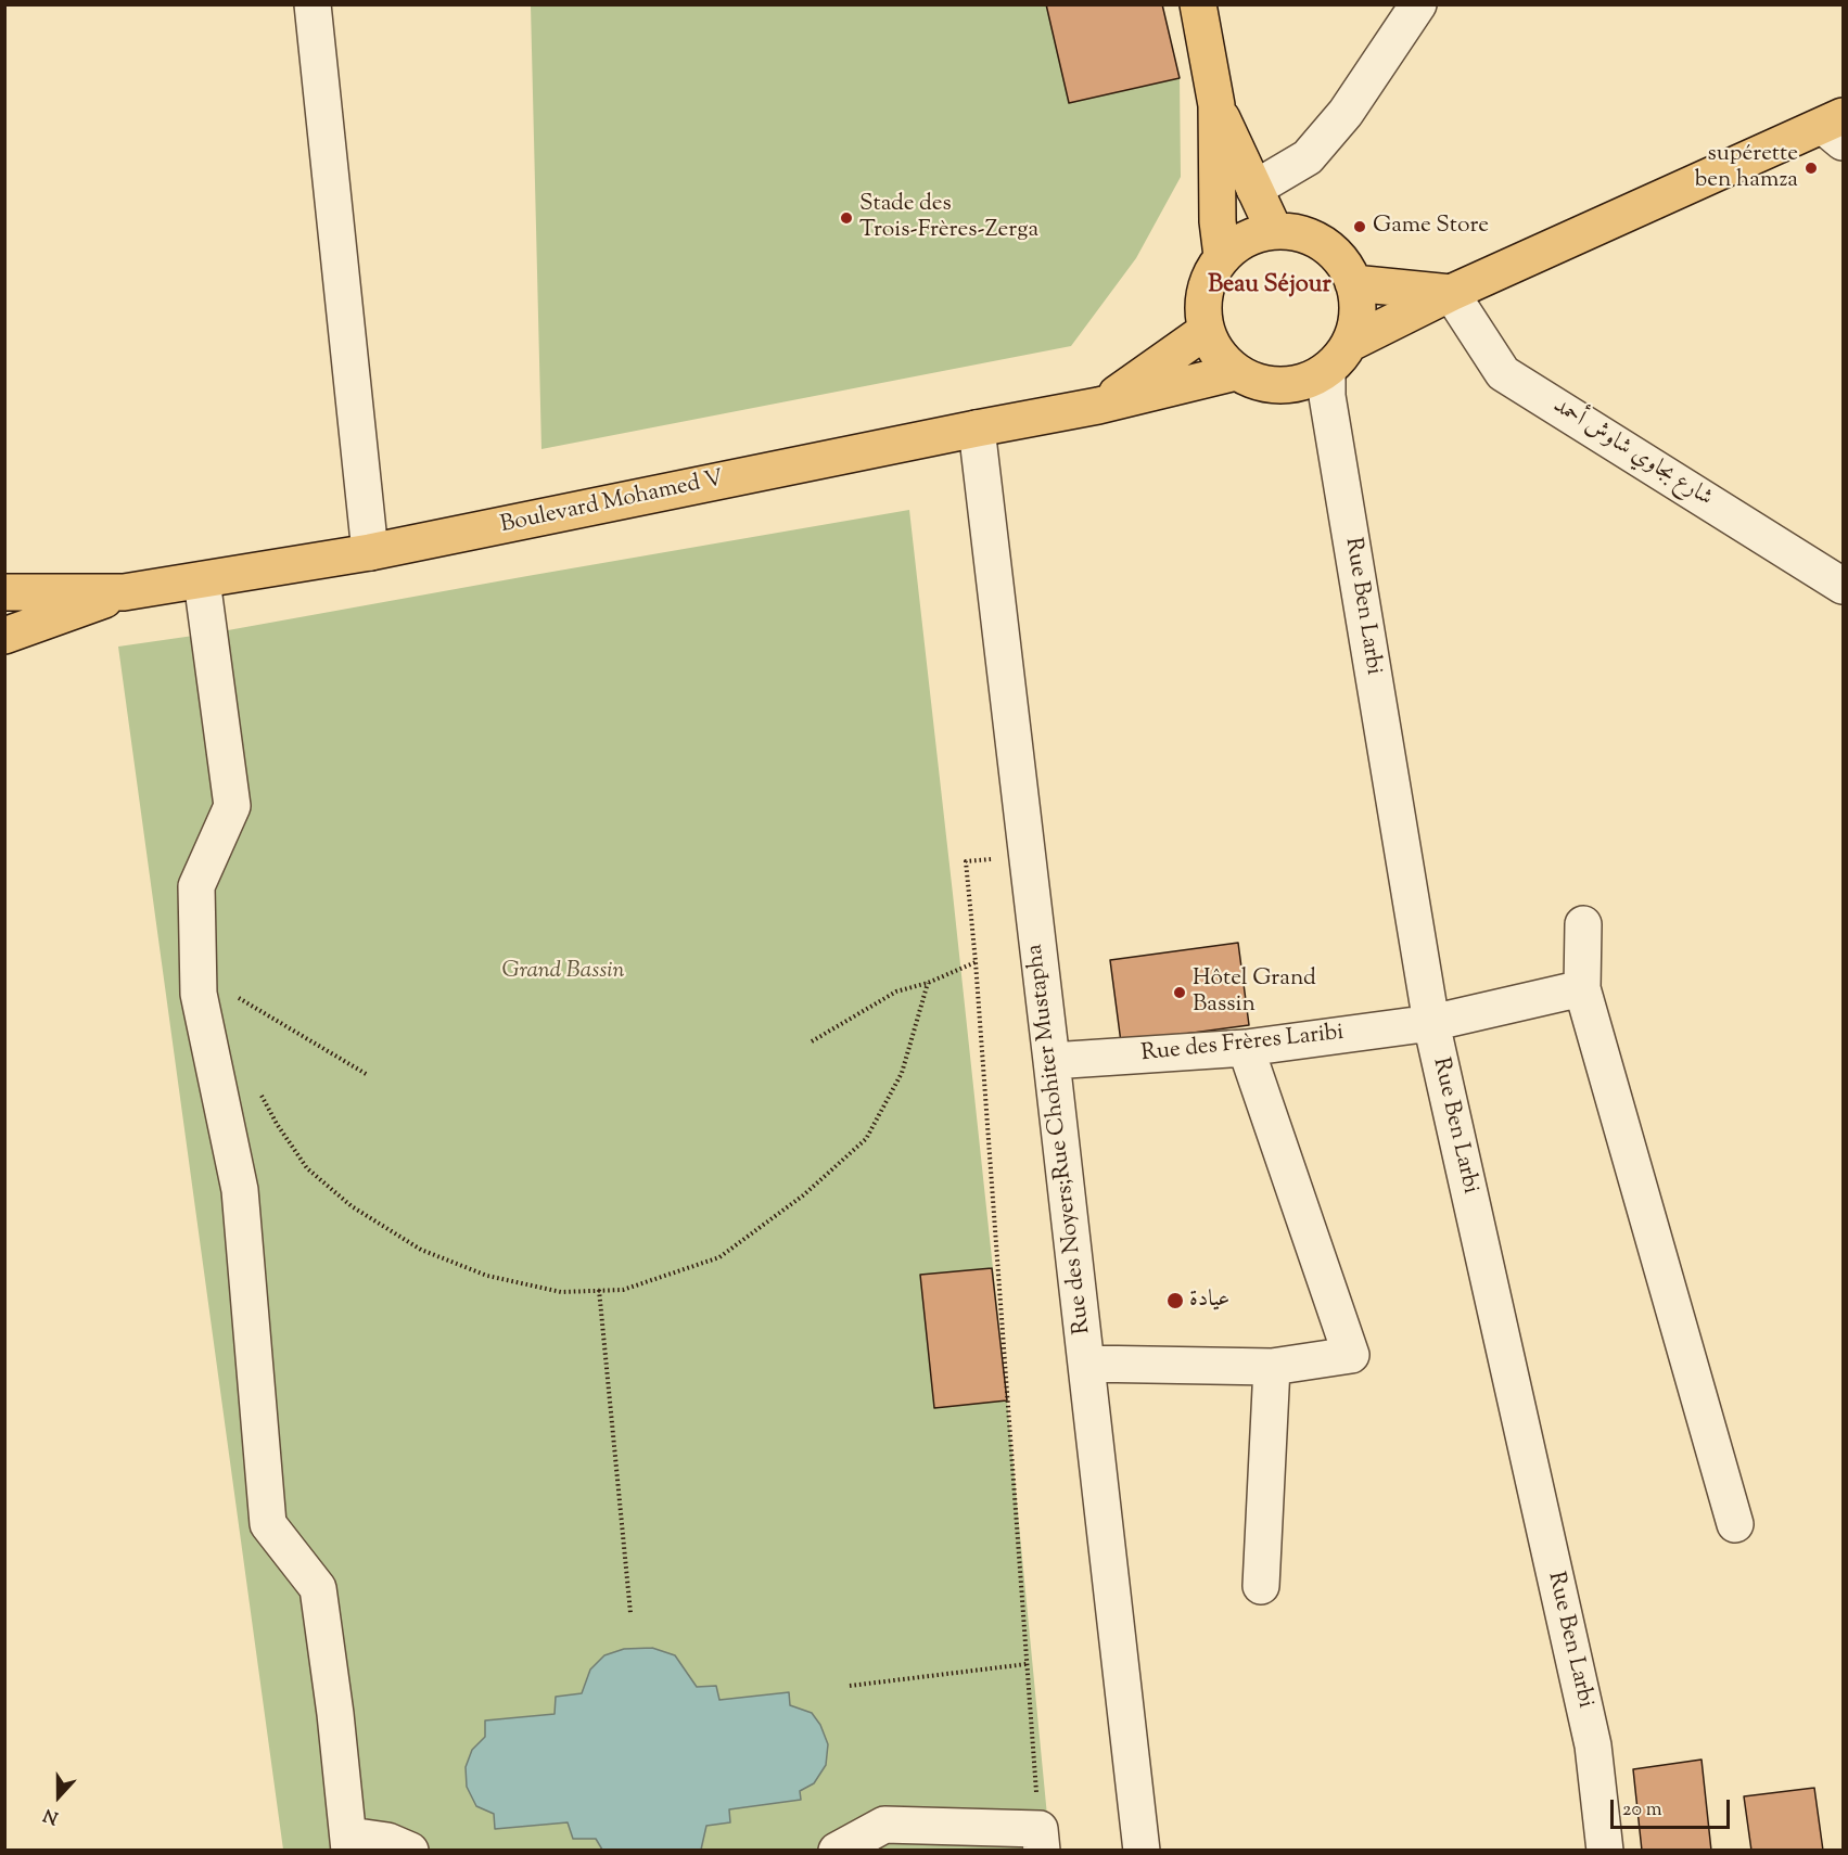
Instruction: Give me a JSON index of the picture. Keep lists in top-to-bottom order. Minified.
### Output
{"streets":{"main road":["Boulevard Mohamed V"],"street":["شارع بجاوي شاوش أحمد","Rue Ben Larbi","Rue des Frères Laribi","Rue des Noyers;Rue Chohiter Mustapha"]},"crossings":[["Boulevard Mohamed V","Rue Ben Larbi"],["Boulevard Mohamed V","Rue des Noyers;Rue Chohiter Mustapha"],["Rue Ben Larbi","Rue des Frères Laribi"],["Rue des Frères Laribi","Rue des Noyers;Rue Chohiter Mustapha"]],"districts":["Beau Séjour"],"parks":["Grand Bassin"],"places":["supérette ben hamza","Stade des Trois-Frères-Zerga","Game Store","Hôtel Grand Bassin","عيادة"],"scale_bar":"20 m","north":"bottom"}
